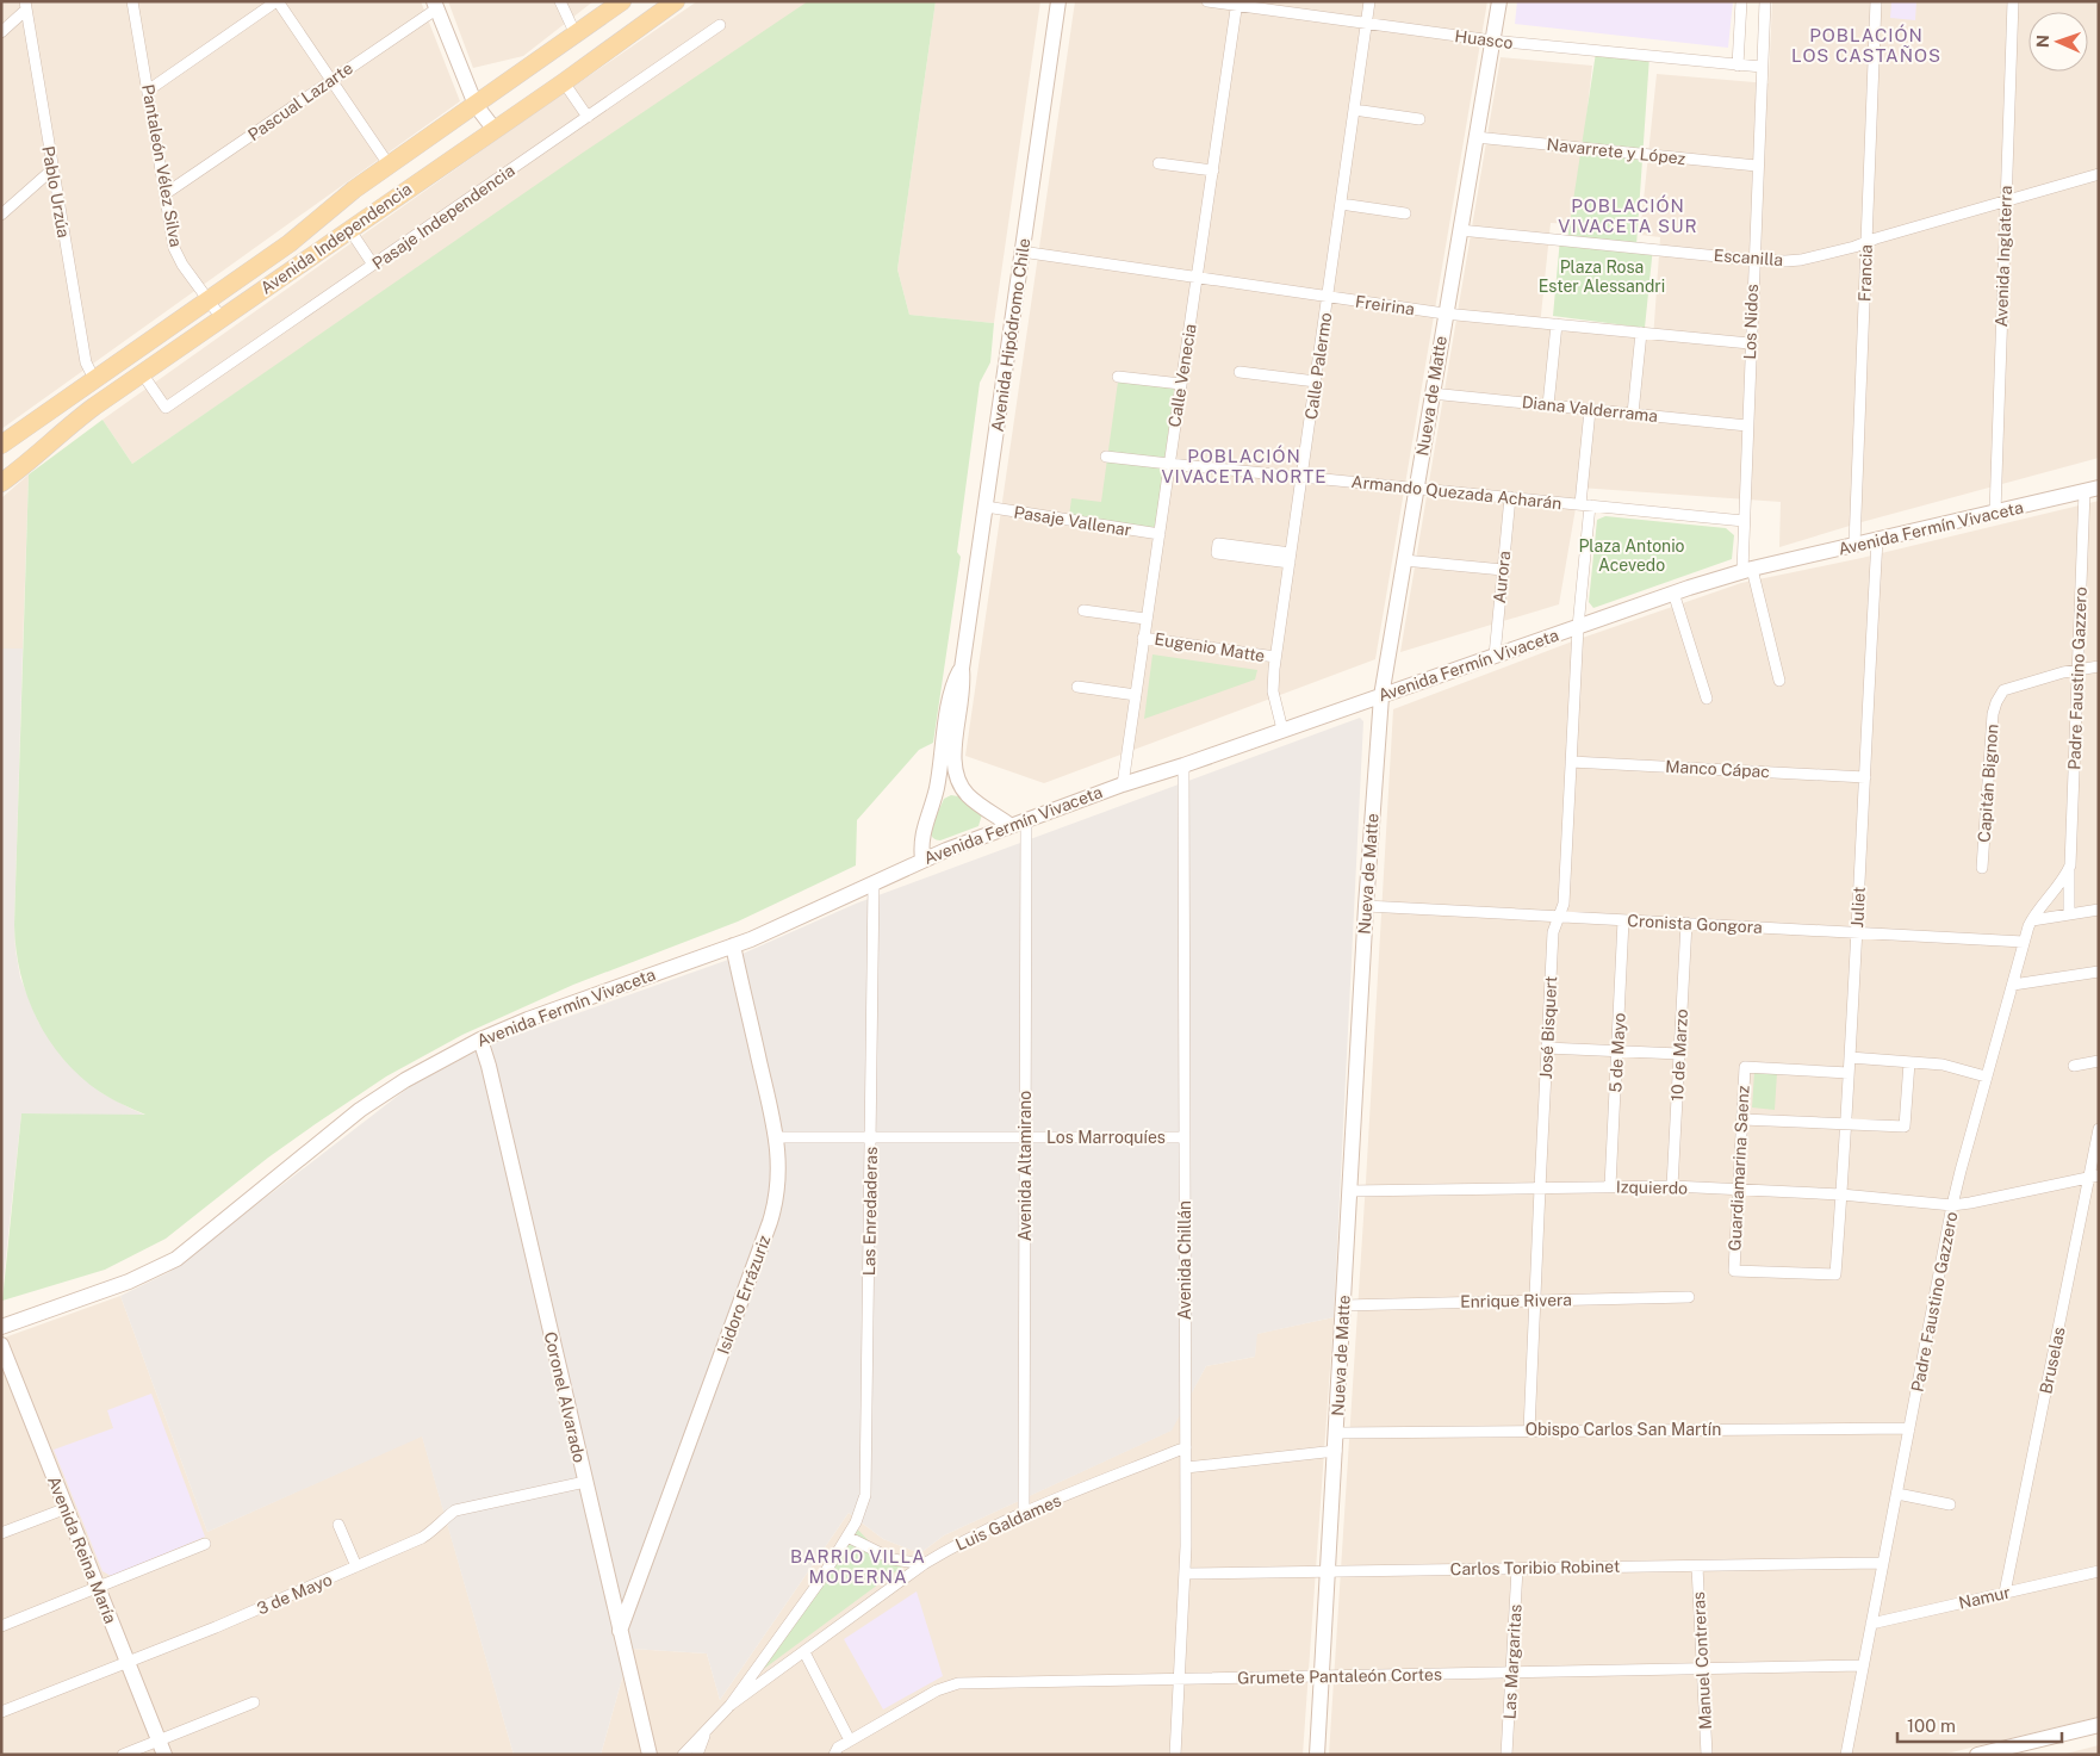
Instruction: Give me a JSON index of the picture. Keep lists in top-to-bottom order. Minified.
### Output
{"streets":{"main road":["Avenida Independencia"],"street":["Huasco","Pascual Lazarte","Navarrete y López","Pantaleón Vélez Silva","Pablo Urzúa","Pasaje Independencia","Avenida Inglaterra","Escanilla","Francia","Freirina","Los Nidos","Avenida Hipódromo Chile","Calle Palermo","Calle Venecia","Nueva de Matte","Diana Valderrama","Armando Quezada Acharán","Pasaje Vallenar","Avenida Fermín Vivaceta","Aurora","Eugenio Matte","Padre Faustino Gazzero","Manco Cápac","Capitán Bignon","Juliet","Cronista Gongora","José Bisquert","5 de Mayo","10 de Marzo","Los Marroquíes","Avenida Altamirano","Guardiamarina Saenz","Izquierdo","Las Enredaderas","Avenida Chillán","Isidoro Errázuriz","Enrique Rivera","Bruselas","Coronel Alvarado","Obispo Carlos San Martín","Luis Galdames","Avenida Reina María","Carlos Toribio Robinet","3 de Mayo","Namur","Manuel Contreras","Las Margaritas","Grumete Pantaleón Cortes"]},"crossings":[["Huasco","Los Nidos"],["Huasco","Calle Palermo"],["Huasco","Calle Venecia"],["Huasco","Nueva de Matte"],["Pascual Lazarte","Pantaleón Vélez Silva"],["Navarrete y López","Los Nidos"],["Navarrete y López","Nueva de Matte"],["Pantaleón Vélez Silva","Avenida Independencia"],["Pablo Urzúa","Avenida Independencia"],["Pasaje Independencia","Avenida Independencia"],["Avenida Inglaterra","Escanilla"],["Avenida Inglaterra","Avenida Fermín Vivaceta"],["Escanilla","Francia"],["Escanilla","Los Nidos"],["Escanilla","Nueva de Matte"],["Francia","Avenida Fermín Vivaceta"],["Freirina","Los Nidos"],["Freirina","Avenida Hipódromo Chile"],["Freirina","Calle Palermo"],["Freirina","Calle Venecia"],["Freirina","Nueva de Matte"],["Los Nidos","Diana Valderrama"],["Los Nidos","Armando Quezada Acharán"],["Los Nidos","Avenida Fermín Vivaceta"],["Avenida Hipódromo Chile","Pasaje Vallenar"],["Avenida Hipódromo Chile","Avenida Fermín Vivaceta"],["Calle Palermo","Armando Quezada Acharán"],["Calle Palermo","Avenida Fermín Vivaceta"],["Calle Palermo","Eugenio Matte"],["Calle Venecia","Armando Quezada Acharán"],["Calle Venecia","Pasaje Vallenar"],["Calle Venecia","Avenida Fermín Vivaceta"],["Calle Venecia","Eugenio Matte"],["Nueva de Matte","Diana Valderrama"],["Nueva de Matte","Armando Quezada Acharán"],["Nueva de Matte","Avenida Fermín Vivaceta"],["Nueva de Matte","Cronista Gongora"],["Nueva de Matte","Izquierdo"],["Nueva de Matte","Enrique Rivera"],["Nueva de Matte","Obispo Carlos San Martín"],["Nueva de Matte","Carlos Toribio Robinet"],["Nueva de Matte","Grumete Pantaleón Cortes"],["Diana Valderrama","José Bisquert"],["Armando Quezada Acharán","Aurora"],["Armando Quezada Acharán","José Bisquert"],["Avenida Fermín Vivaceta","Aurora"],["Avenida Fermín Vivaceta","Padre Faustino Gazzero"],["Avenida Fermín Vivaceta","Juliet"],["Avenida Fermín Vivaceta","José Bisquert"],["Avenida Fermín Vivaceta","Avenida Altamirano"],["Avenida Fermín Vivaceta","Las Enredaderas"],["Avenida Fermín Vivaceta","Avenida Chillán"],["Avenida Fermín Vivaceta","Isidoro Errázuriz"],["Avenida Fermín Vivaceta","Coronel Alvarado"],["Padre Faustino Gazzero","Capitán Bignon"],["Padre Faustino Gazzero","Cronista Gongora"],["Padre Faustino Gazzero","Izquierdo"],["Padre Faustino Gazzero","Obispo Carlos San Martín"],["Padre Faustino Gazzero","Carlos Toribio Robinet"],["Padre Faustino Gazzero","Namur"],["Padre Faustino Gazzero","Grumete Pantaleón Cortes"],["Manco Cápac","Juliet"],["Manco Cápac","José Bisquert"],["Juliet","Cronista Gongora"],["Juliet","Guardiamarina Saenz"],["Juliet","Izquierdo"],["Cronista Gongora","José Bisquert"],["Cronista Gongora","5 de Mayo"],["Cronista Gongora","10 de Marzo"],["José Bisquert","Izquierdo"],["José Bisquert","Enrique Rivera"],["José Bisquert","Obispo Carlos San Martín"],["5 de Mayo","Izquierdo"],["10 de Marzo","Izquierdo"],["Los Marroquíes","Avenida Altamirano"],["Los Marroquíes","Las Enredaderas"],["Los Marroquíes","Avenida Chillán"],["Los Marroquíes","Isidoro Errázuriz"],["Avenida Altamirano","Luis Galdames"],["Guardiamarina Saenz","Izquierdo"],["Izquierdo","Bruselas"],["Las Enredaderas","Luis Galdames"],["Avenida Chillán","Luis Galdames"],["Avenida Chillán","Carlos Toribio Robinet"],["Avenida Chillán","Grumete Pantaleón Cortes"],["Isidoro Errázuriz","Coronel Alvarado"],["Bruselas","Namur"],["Coronel Alvarado","3 de Mayo"],["Avenida Reina María","3 de Mayo"],["Carlos Toribio Robinet","Manuel Contreras"],["Carlos Toribio Robinet","Las Margaritas"],["Manuel Contreras","Grumete Pantaleón Cortes"],["Las Margaritas","Grumete Pantaleón Cortes"]],"districts":["POBLACIÓN LOS CASTAÑOS","POBLACIÓN VIVACETA SUR","POBLACIÓN VIVACETA NORTE","BARRIO VILLA MODERNA"],"parks":["Plaza Rosa Ester Alessandri","Plaza Antonio Acevedo"],"scale_bar":"100 m","north":"left"}
